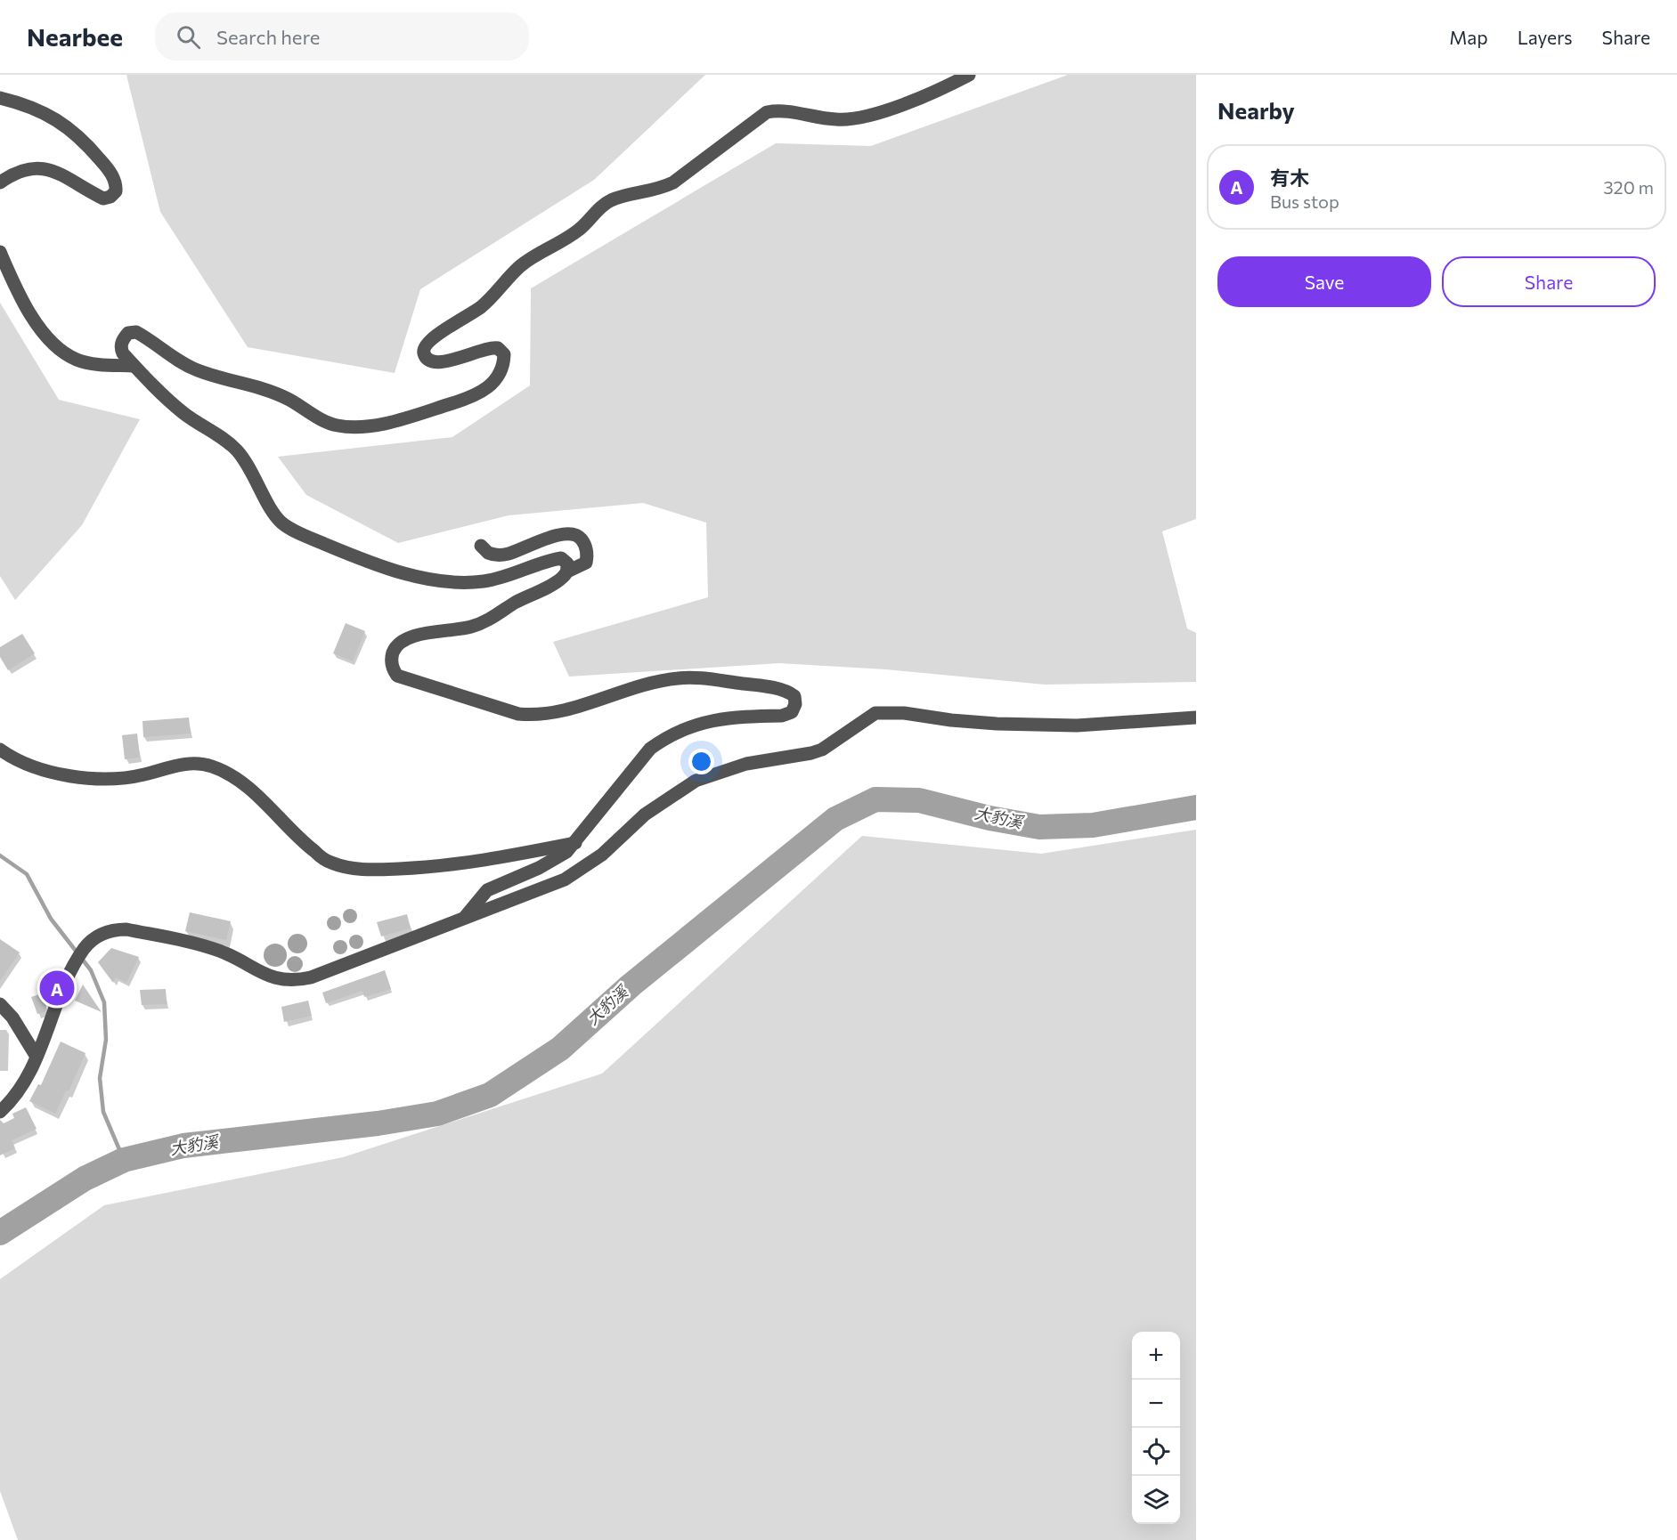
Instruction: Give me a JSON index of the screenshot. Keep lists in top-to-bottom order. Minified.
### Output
{"water":["大豹溪"],"page":{"header":"Nearbee","search":"Search here","nav":["Map","Layers","Share"],"heading":"Nearby","list":[{"mark":"A","name":"有木","note":"Bus stop","value":"320 m"}],"buttons":["Save","Share"],"pins":"A","map_buttons":["+","−"]}}
